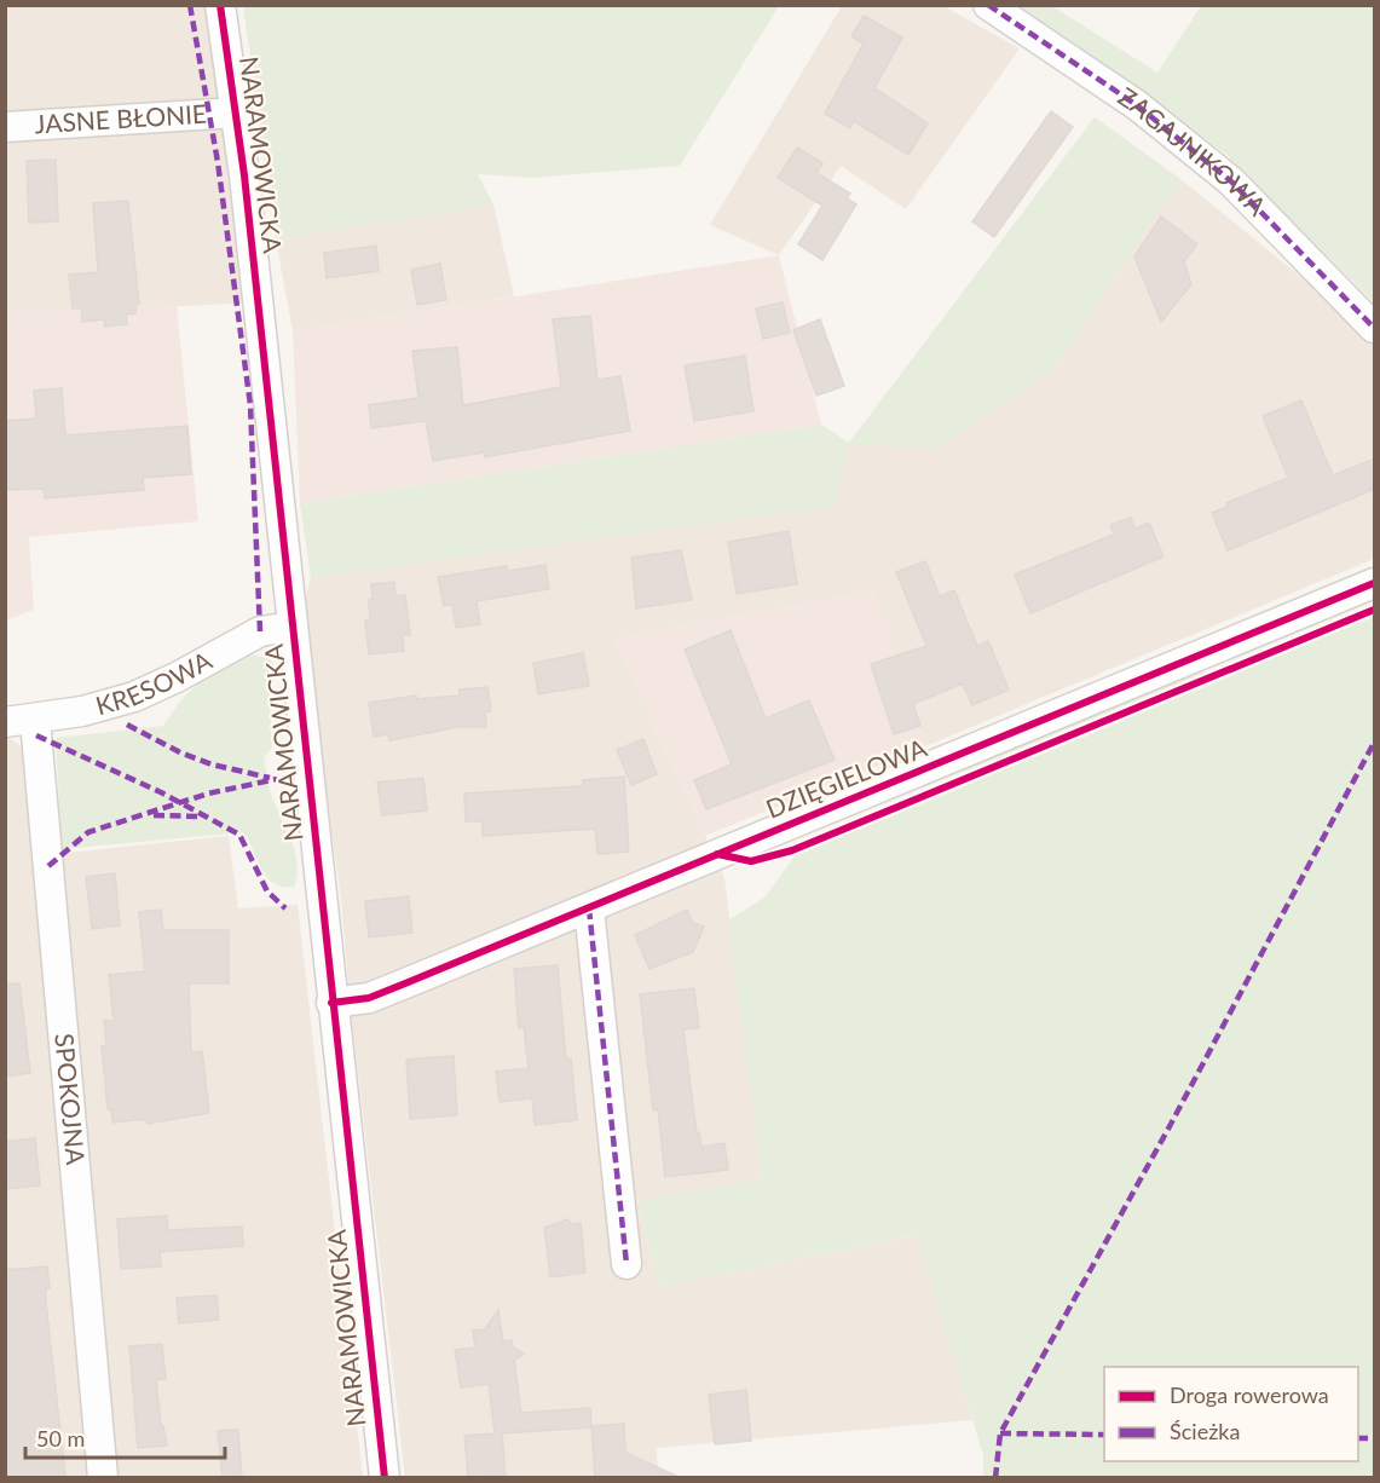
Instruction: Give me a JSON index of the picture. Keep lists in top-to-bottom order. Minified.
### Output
{"streets":{"street":["JASNE BŁONIE","NARAMOWICKA","ZAGAJNIKOWA","KRESOWA","DZIĘGIELOWA","SPOKOJNA"]},"crossings":[["JASNE BŁONIE","NARAMOWICKA"],["NARAMOWICKA","KRESOWA"],["NARAMOWICKA","DZIĘGIELOWA"],["KRESOWA","SPOKOJNA"]],"legend":["Droga rowerowa","Ścieżka"],"scale_bar":"50 m"}
